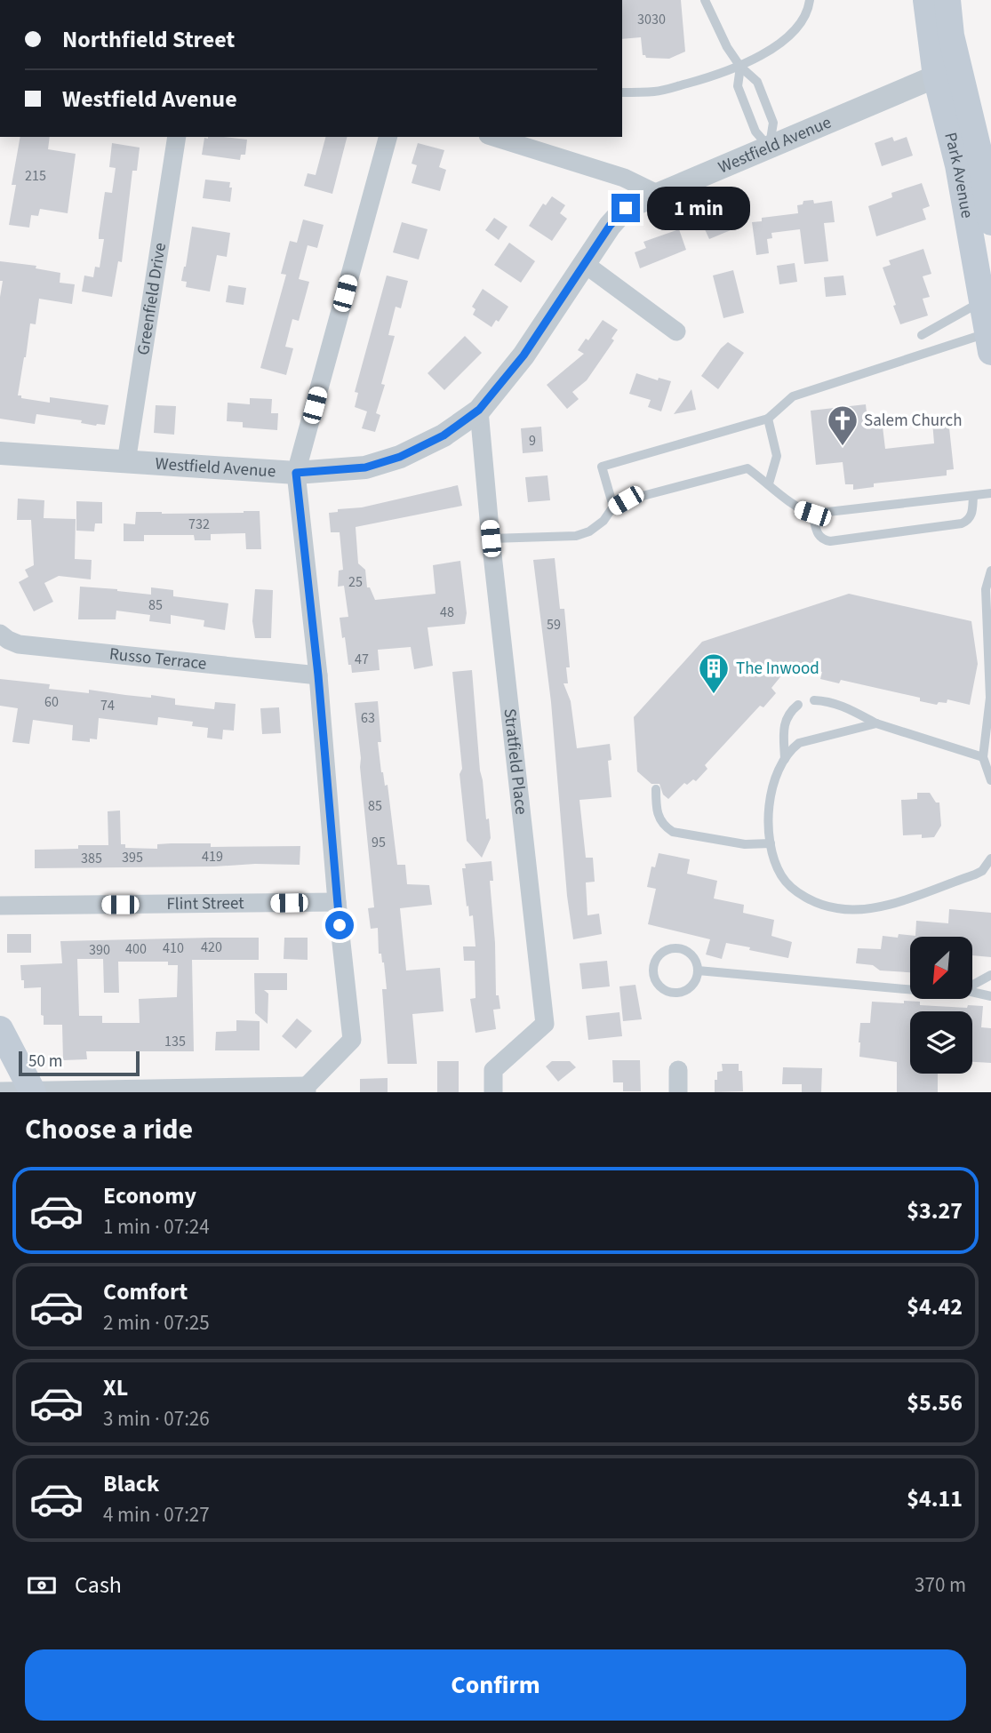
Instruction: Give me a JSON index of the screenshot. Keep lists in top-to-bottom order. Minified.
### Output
{"streets":{"main road":["Park Avenue"],"street":["Westfield Avenue","Greenfield Drive","Russo Terrace","Stratfield Place","Flint Street"]},"crossings":[["Westfield Avenue","Park Avenue"],["Westfield Avenue","Greenfield Drive"],["Westfield Avenue","Stratfield Place"]],"places":{"church":["Salem Church"],"building":["The Inwood"]},"house_numbers":["3030","215","9","732","25","85","48","59","47","60","74","63","85","95","419","395","385","420","410","400","390","135"],"scale_bar":"50 m","north":"bottom left","page":{"banner":["Northfield Street","Westfield Avenue"],"bubble":"1 min","scale":"50 m","heading":"Choose a ride","list":[{"name":"Economy","note":"1 min · 07:24","value":"$3.27"},{"name":"Comfort","note":"2 min · 07:25","value":"$4.42"},{"name":"XL","note":"3 min · 07:26","value":"$5.56"},{"name":"Black","note":"4 min · 07:27","value":"$4.11"}],"pay":["Cash","370 m"],"buttons":"Confirm"}}
